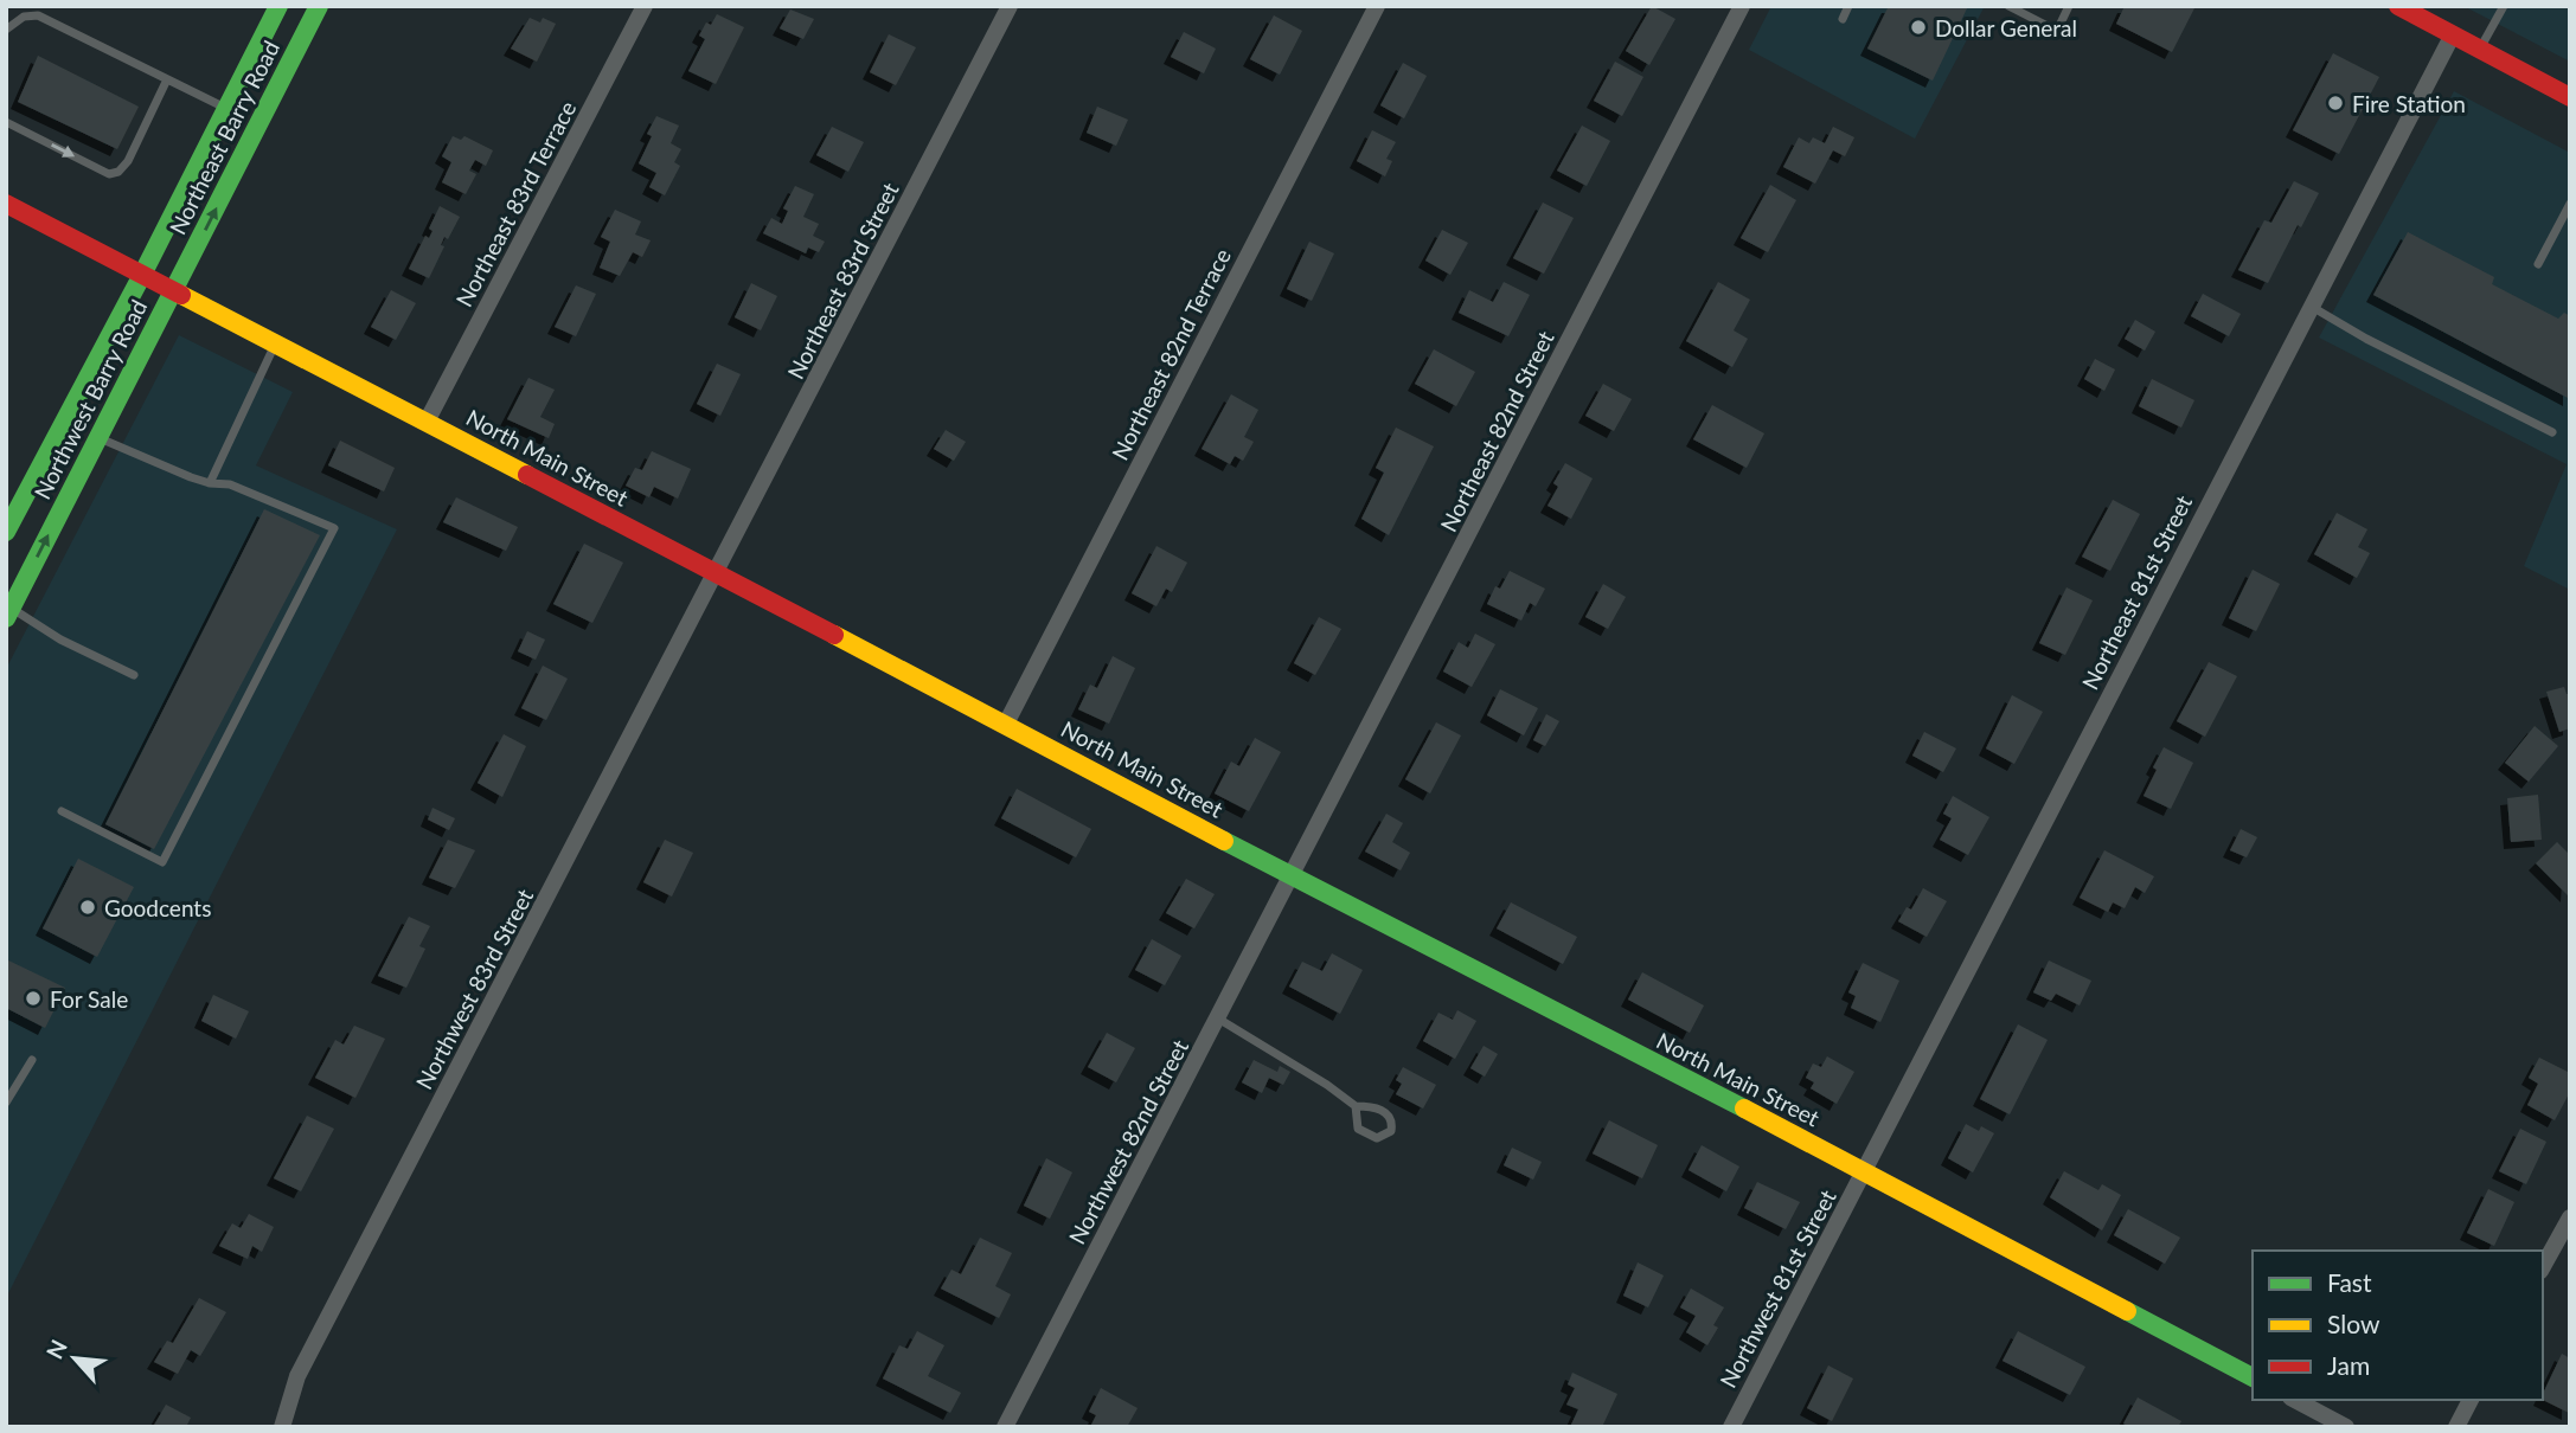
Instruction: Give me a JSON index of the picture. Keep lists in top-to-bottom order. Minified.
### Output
{"streets":{"street":["Northeast Barry Road","Northeast 83rd Terrace","Northeast 83rd Street","Northeast 82nd Terrace","Northwest Barry Road","Northeast 82nd Street","North Main Street","Northeast 81st Street","Northwest 83rd Street","Northwest 82nd Street","Northwest 81st Street"]},"crossings":[["Northeast Barry Road","Northwest Barry Road"],["Northeast Barry Road","North Main Street"],["Northeast 83rd Terrace","North Main Street"],["Northeast 83rd Street","North Main Street"],["Northeast 83rd Street","Northwest 83rd Street"],["Northeast 82nd Terrace","North Main Street"],["Northwest Barry Road","North Main Street"],["Northeast 82nd Street","North Main Street"],["Northeast 82nd Street","Northwest 82nd Street"],["North Main Street","Northeast 81st Street"],["North Main Street","Northwest 83rd Street"],["North Main Street","Northwest 82nd Street"],["North Main Street","Northwest 81st Street"],["Northeast 81st Street","Northwest 81st Street"]],"places":["Dollar General","Fire Station","Goodcents","For Sale"],"legend":["Fast","Slow","Jam"],"north":"top left"}
